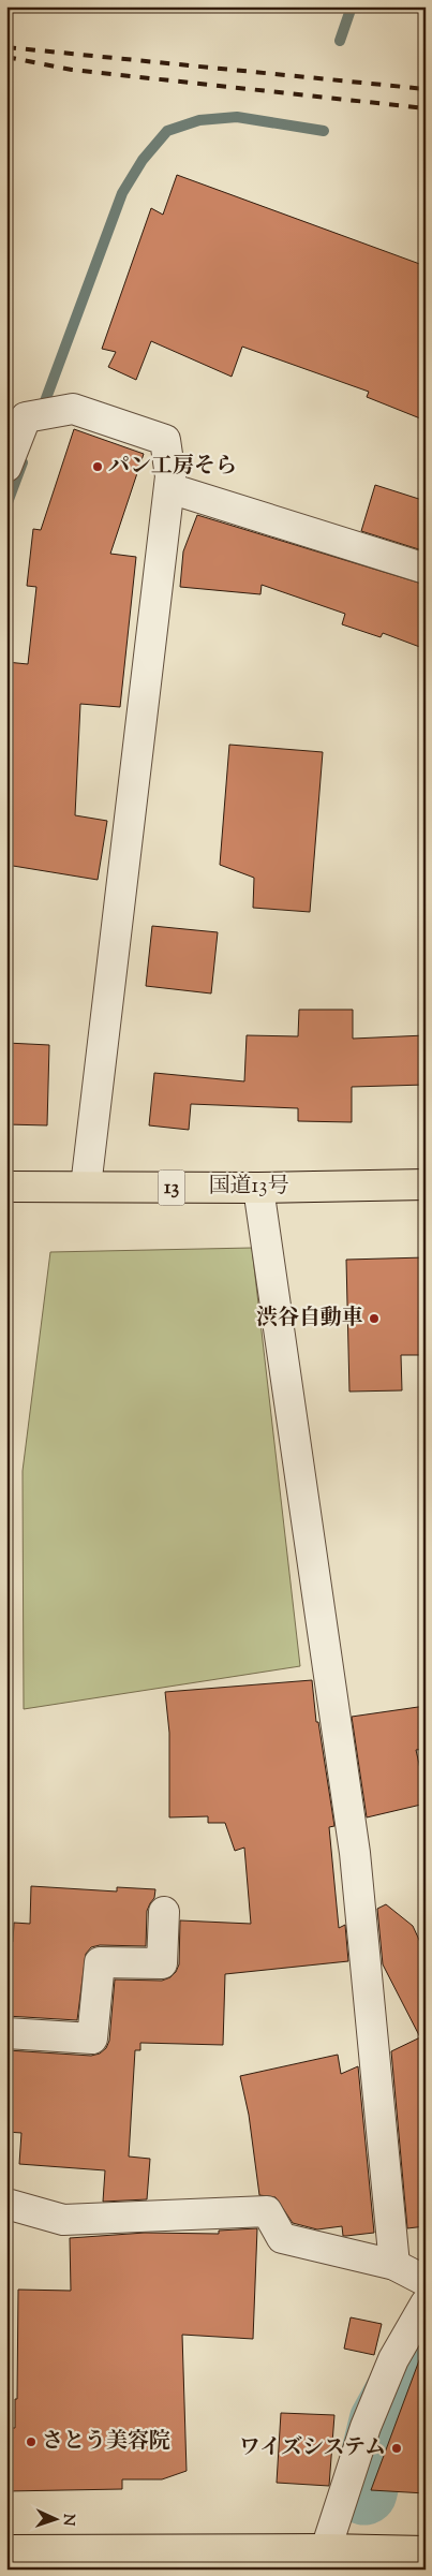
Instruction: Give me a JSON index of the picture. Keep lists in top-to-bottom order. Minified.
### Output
{"streets":{"main road":["国道13号","13"]},"places":["パン工房そら","渋谷自動車","さとう美容院","ワイズシステム"],"north":"right"}
